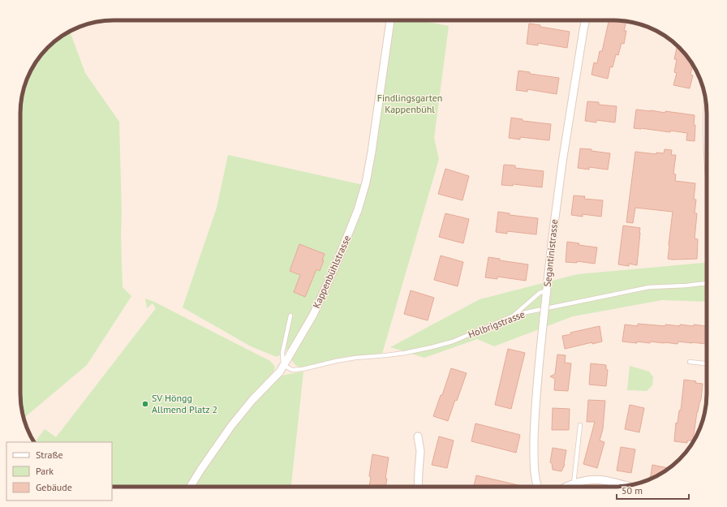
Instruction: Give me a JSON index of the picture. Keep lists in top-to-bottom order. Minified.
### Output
{"streets":{"street":["Segantinistrasse","Kappenbühlstrasse"],"lane":["Holbrigstrasse"]},"crossings":[["Kappenbühlstrasse","Holbrigstrasse"]],"parks":["Findlingsgarten Kappenbühl"],"places":["SV Höngg Allmend Platz 2"],"legend":["Straße","Park","Gebäude"],"scale_bar":"50 m"}
